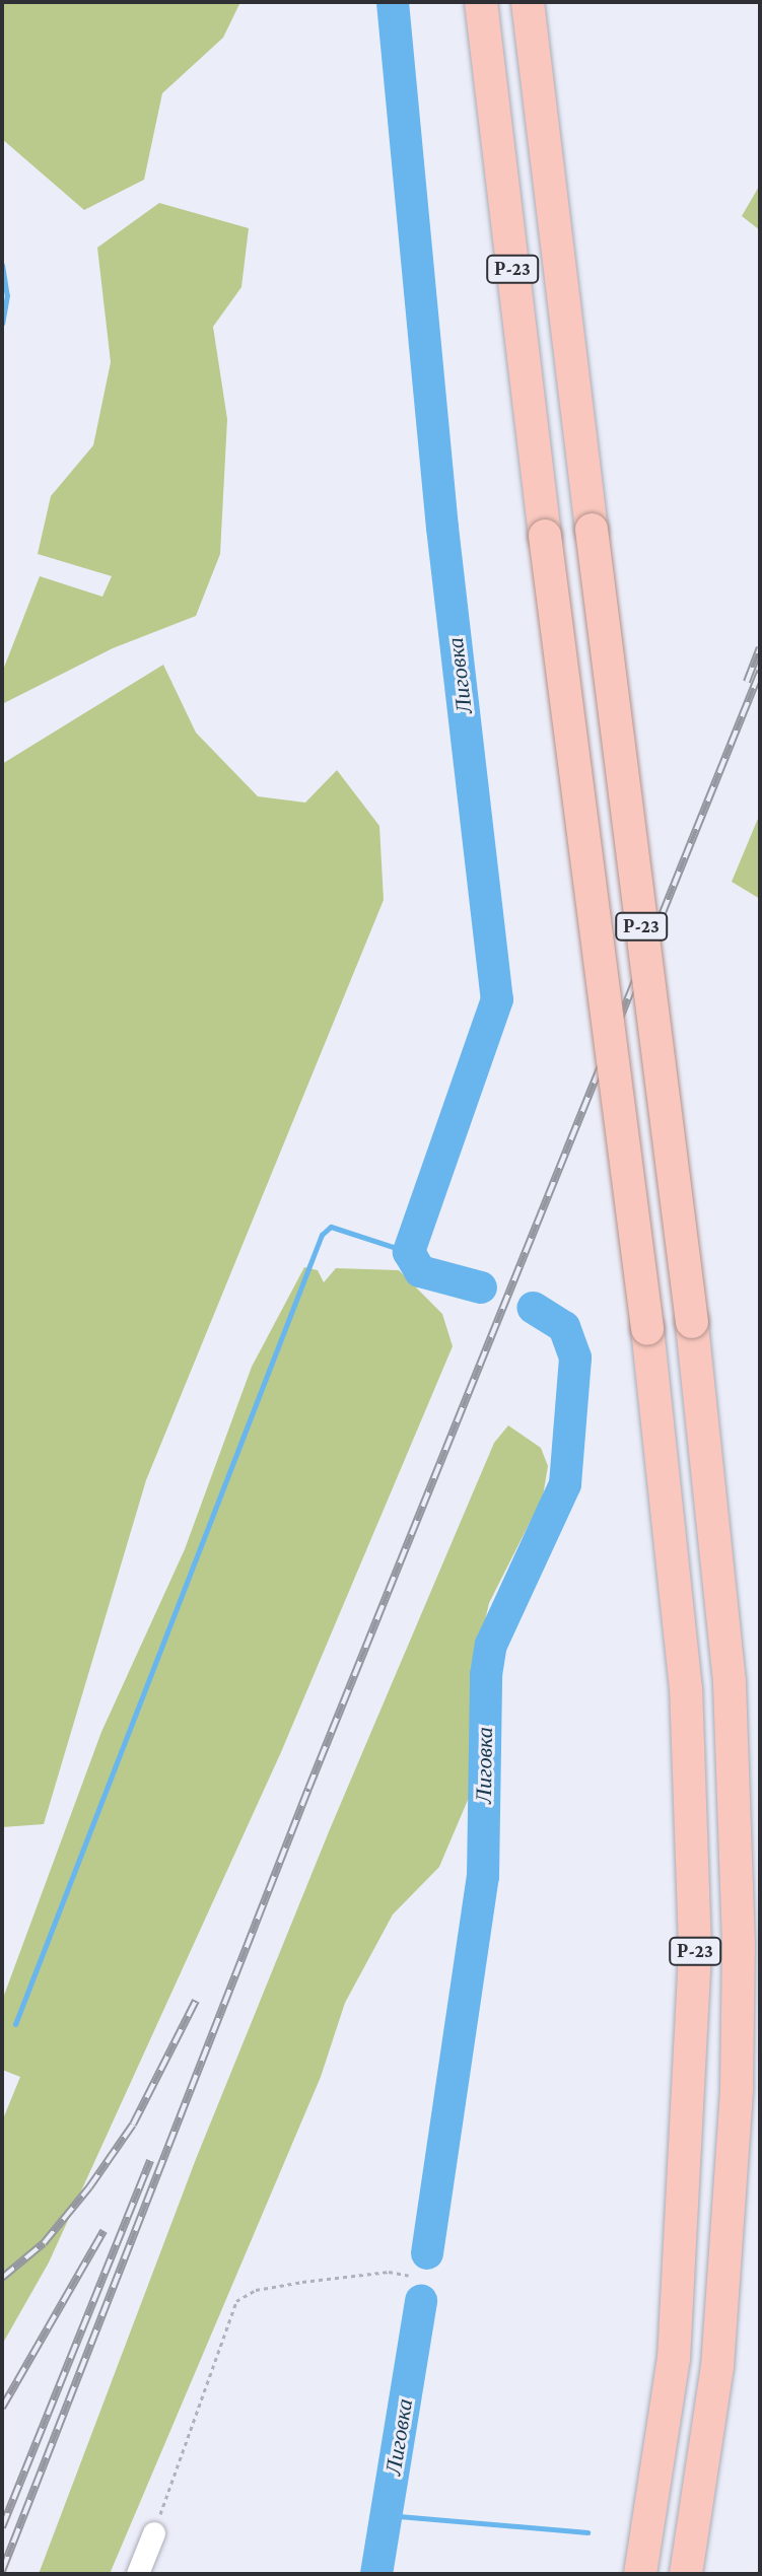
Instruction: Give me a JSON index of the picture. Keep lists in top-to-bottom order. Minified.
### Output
{"streets":{"highway":["Р-23"]},"water":["Лиговка"]}
